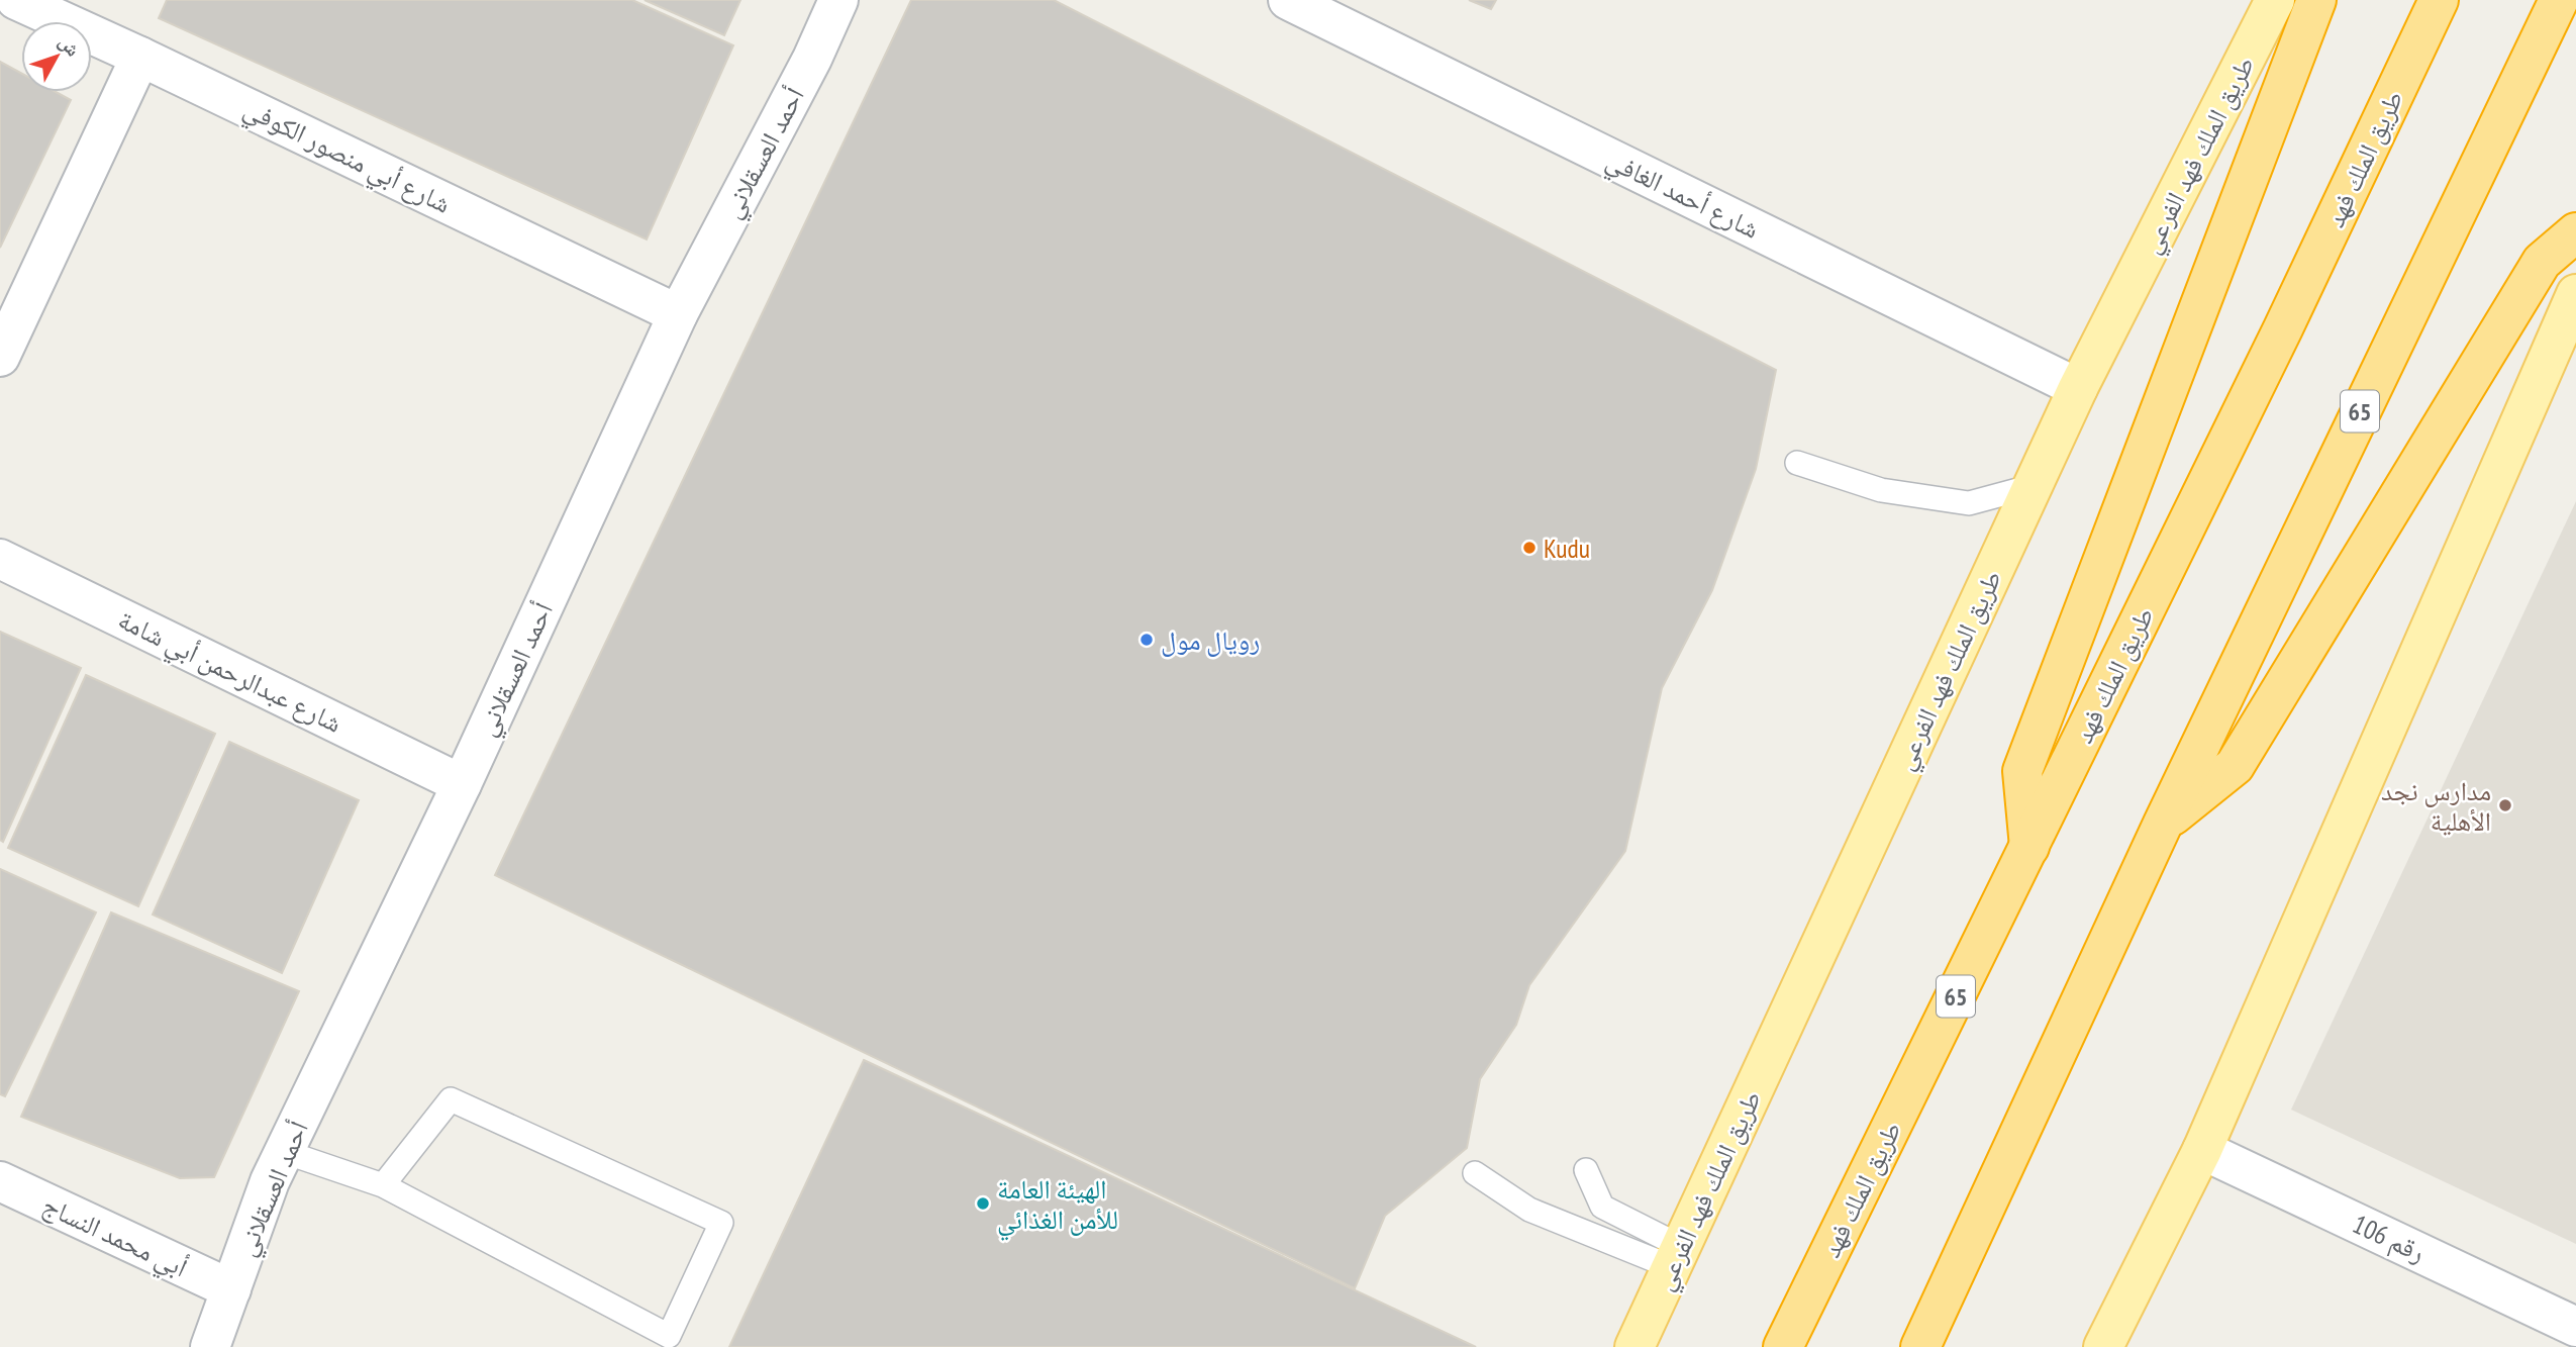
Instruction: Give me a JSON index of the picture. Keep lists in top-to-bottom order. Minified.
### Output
{"streets":{"highway":["طريق الملك فهد","65"],"main road":["طريق الملك فهد الفرعي"],"street":["أحمد العسقلاني","شارع أبي منصور الكوفي","شارع أحمد الغافي","شارع عبدالرحمن أبي شامة","أبي محمد النساج","رقم 106"]},"crossings":[["أحمد العسقلاني","شارع أبي منصور الكوفي"],["أحمد العسقلاني","شارع عبدالرحمن أبي شامة"],["أحمد العسقلاني","أبي محمد النساج"],["طريق الملك فهد الفرعي","شارع أحمد الغافي"]],"places":["Kudu","رويال مول","مدارس نجد الأهلية","الهيئة العامة للأمن الغذائي"],"north":"top right"}
